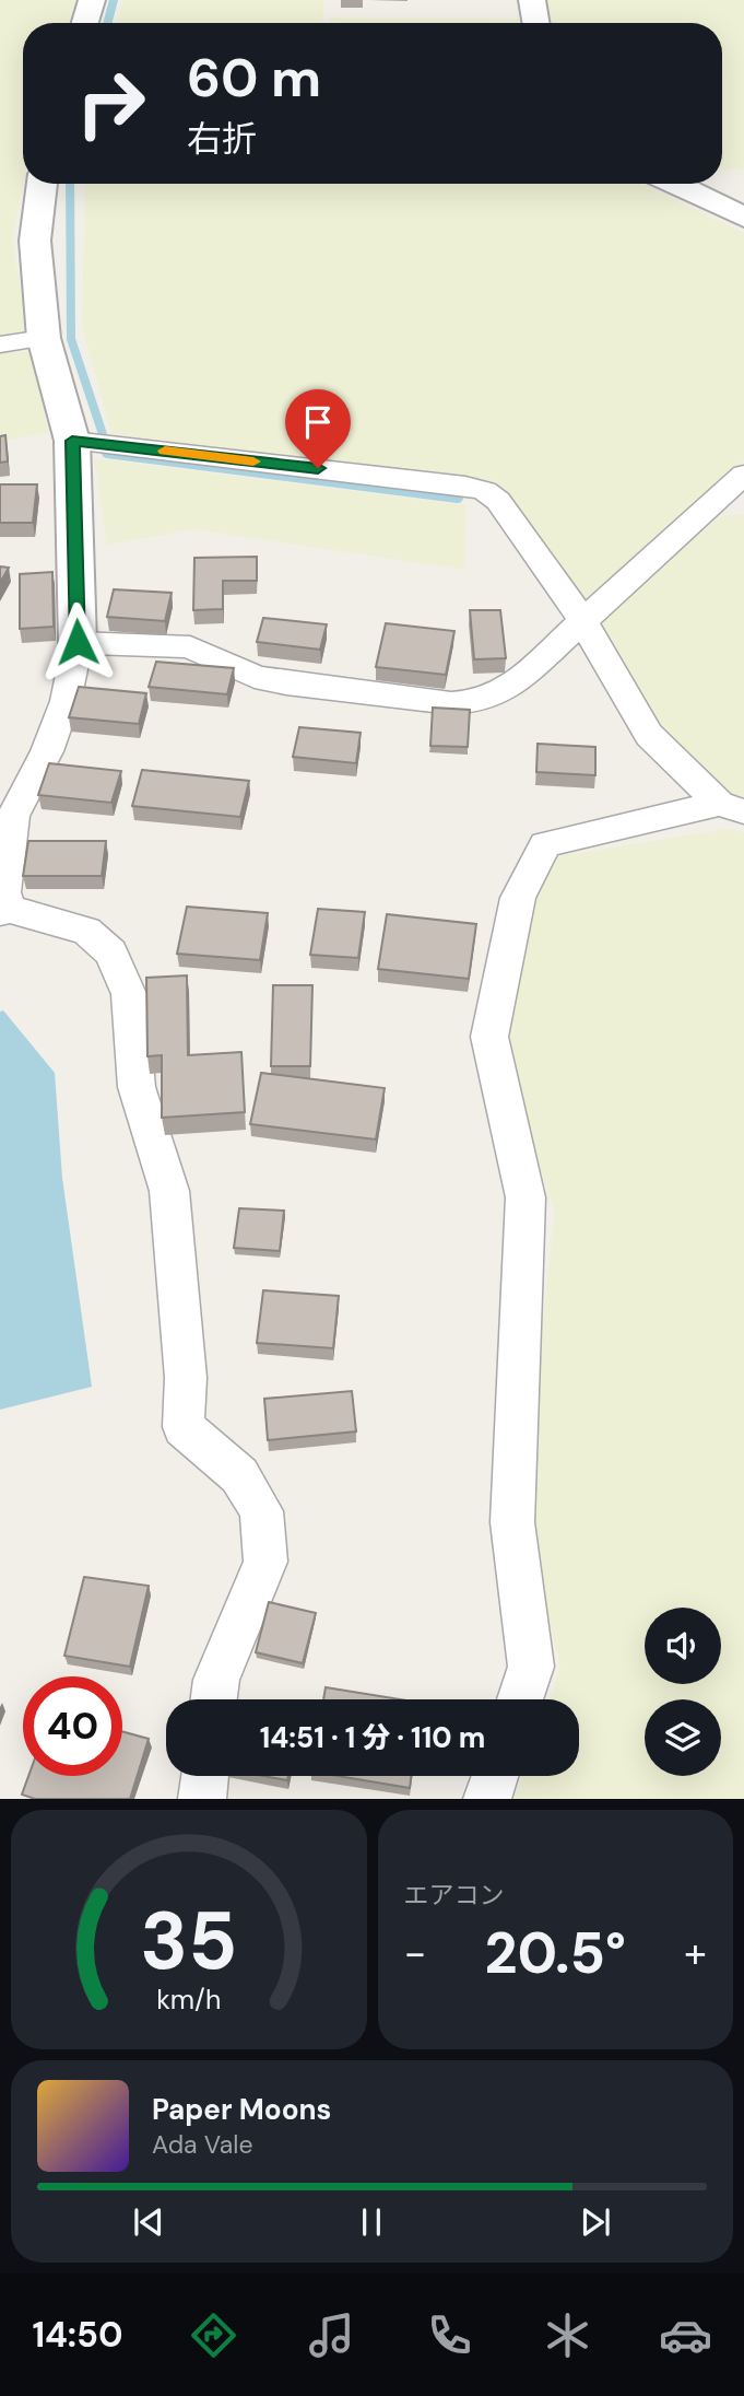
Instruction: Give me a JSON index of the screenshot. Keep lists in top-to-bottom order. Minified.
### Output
{"page":{"turn":["60 m","右折"],"limit":"40","trip":"14:51 · 1 分 · 110 m","tile":"エアコン","heat":["−","20.5°","+"],"song":["Paper Moons","Ada Vale"],"tabs":"14:50","gauge":["35","km/h"]}}
